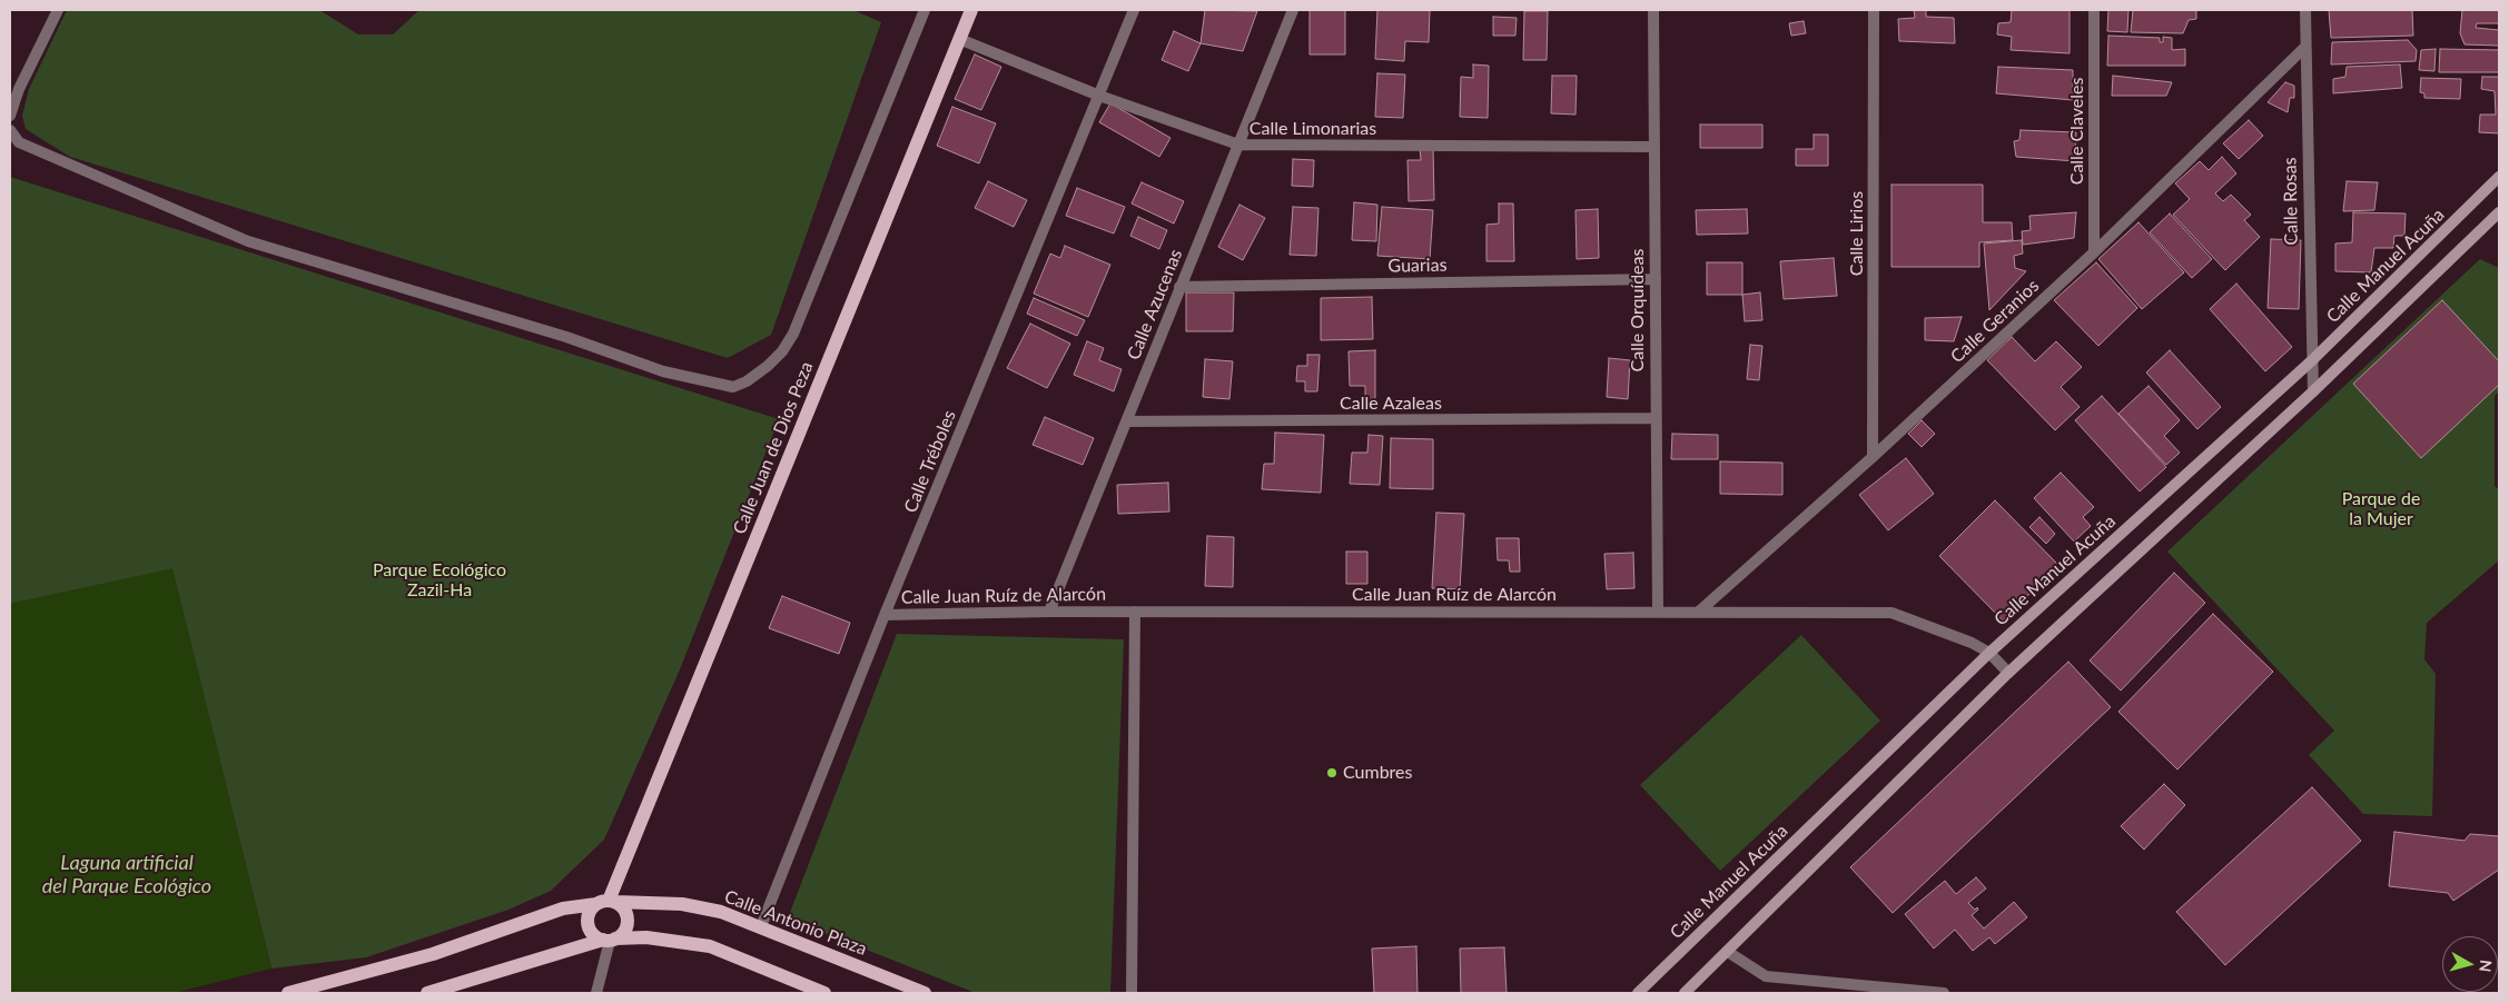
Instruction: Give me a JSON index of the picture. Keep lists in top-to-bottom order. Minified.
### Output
{"streets":{"main road":["Calle Manuel Acuña","Calle Juan de Dios Peza","Calle Antonio Plaza"],"street":["Calle Limonarias","Calle Claveles","Calle Rosas","Calle Lirios","Guarias","Calle Azucenas","Calle Orquídeas","Calle Geranios","Calle Azaleas","Calle Tréboles","Calle Juan Ruíz de Alarcón"]},"crossings":[["Calle Limonarias","Calle Azucenas"],["Calle Limonarias","Calle Orquídeas"],["Calle Limonarias","Calle Juan de Dios Peza"],["Calle Limonarias","Calle Tréboles"],["Calle Claveles","Calle Geranios"],["Calle Rosas","Calle Manuel Acuña"],["Calle Rosas","Calle Geranios"],["Calle Lirios","Calle Geranios"],["Guarias","Calle Azucenas"],["Guarias","Calle Orquídeas"],["Calle Manuel Acuña","Calle Juan Ruíz de Alarcón"],["Calle Azucenas","Calle Azaleas"],["Calle Azucenas","Calle Juan Ruíz de Alarcón"],["Calle Orquídeas","Calle Azaleas"],["Calle Orquídeas","Calle Juan Ruíz de Alarcón"],["Calle Geranios","Calle Juan Ruíz de Alarcón"],["Calle Juan de Dios Peza","Calle Antonio Plaza"],["Calle Tréboles","Calle Juan Ruíz de Alarcón"],["Calle Tréboles","Calle Antonio Plaza"]],"water":["Laguna artificial del Parque Ecológico"],"parks":["Parque de la Mujer","Parque Ecológico Zazil-Ha"],"places":["Cumbres"],"north":"right"}
